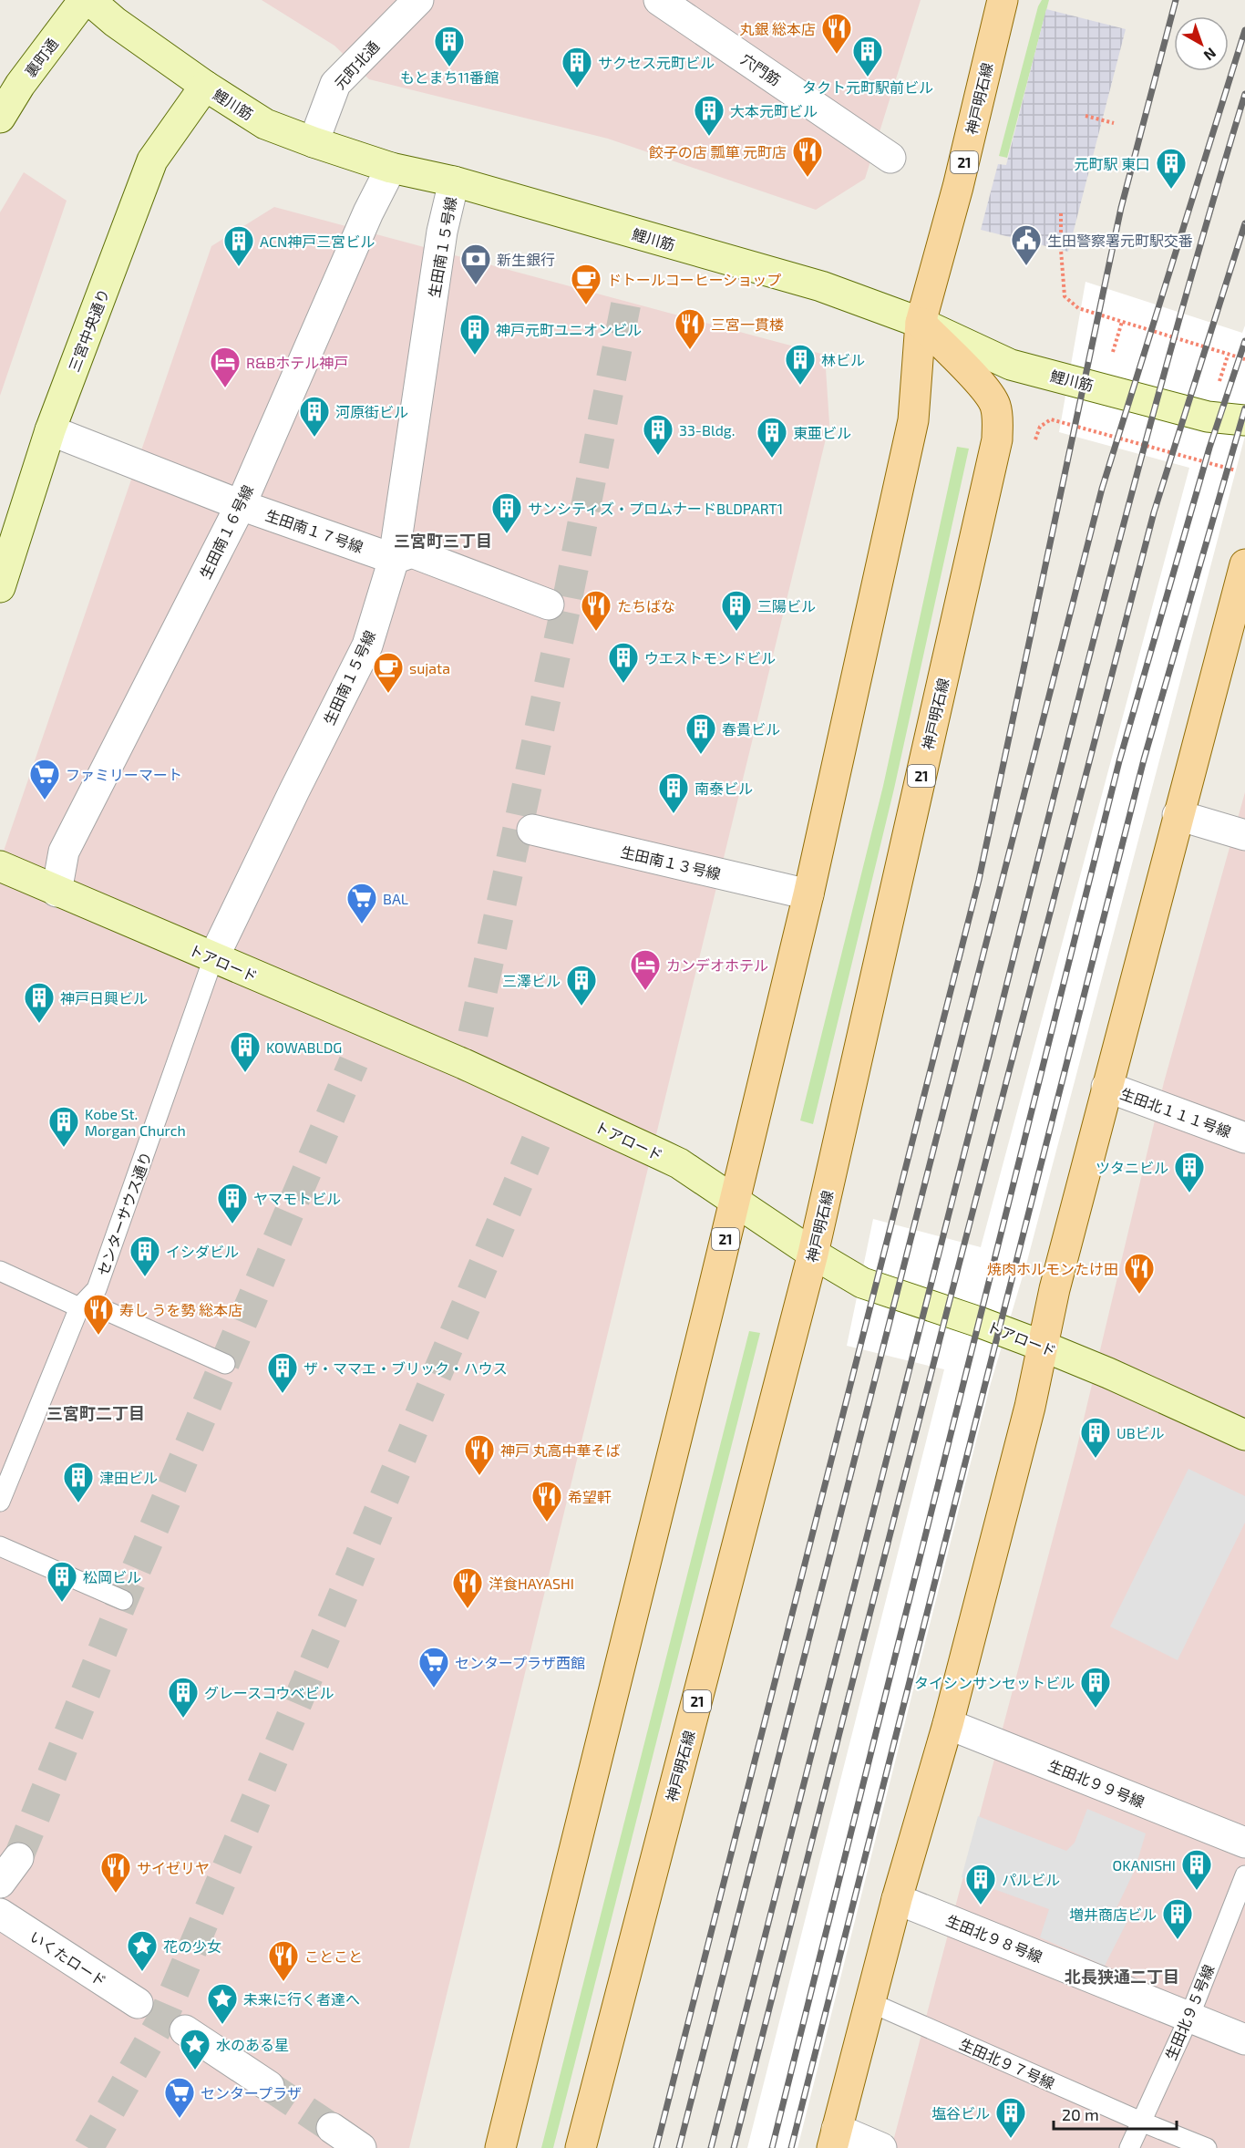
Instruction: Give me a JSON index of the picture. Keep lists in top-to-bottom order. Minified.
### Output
{"streets":{"main road":["神戸明石線","21"],"street":["裏町通","元町北通","穴門筋","鯉川筋","生田南１５号線","三宮中央通り","生田南１７号線","生田南１６号線","生田南１３号線","トアロード","生田北１１１号線","生田北９９号線","生田北９８号線","いくたロード"],"lane":["センターサウス通り","生田北９５号線","生田北９７号線"]},"crossings":[["元町北通","鯉川筋"],["神戸明石線","鯉川筋"],["神戸明石線","生田南１３号線"],["神戸明石線","トアロード"],["鯉川筋","生田南１５号線"],["鯉川筋","三宮中央通り"],["鯉川筋","生田南１６号線"],["生田南１５号線","生田南１７号線"],["生田南１５号線","トアロード"],["生田南１５号線","センターサウス通り"],["三宮中央通り","生田南１７号線"],["生田南１７号線","生田南１６号線"],["生田南１６号線","トアロード"],["トアロード","センターサウス通り"],["生田北９８号線","生田北９５号線"],["生田北９５号線","生田北９７号線"]],"districts":["三宮町三丁目","三宮町二丁目","北長狭通二丁目"],"places":{"restaurant":["丸銀 総本店","餃子の店 瓢箪 元町店","三宮一貫楼","たちばな","焼肉ホルモンたけ田","寿し うを勢 総本店","神戸 丸高中華そば","希望軒","洋食HAYASHI","サイゼリヤ","ことこと"],"building":["もとまち11番館","タクト元町駅前ビル","サクセス元町ビル","大本元町ビル","元町駅 東口","ACN神戸三宮ビル","神戸元町ユニオンビル","林ビル","河原街ビル","33-Bldg.","東亜ビル","サンシティズ・プロムナードBLDPART1","三陽ビル","ウエストモンドビル","春貴ビル","南泰ビル","三澤ビル","神戸日興ビル","KOWABLDG","Kobe St. Morgan Church","ツタニビル","ヤマモトビル","イシダビル","ザ・ママエ・ブリック・ハウス","UBビル","津田ビル","松岡ビル","タイシンサンセットビル","グレースコウベビル","OKANISHI","パルビル","増井商店ビル","塩谷ビル"],"public building":["生田警察署元町駅交番"],"bank":["新生銀行"],"cafe":["ドトールコーヒーショップ","sujata"],"hotel":["R&Bホテル神戸","カンデオホテル"],"supermarket":["ファミリーマート","BAL","センタープラザ西館","センタープラザ"],"place":["花の少女","未来に行く者達へ","水のある星"]},"scale_bar":"20 m","north":"bottom right"}
